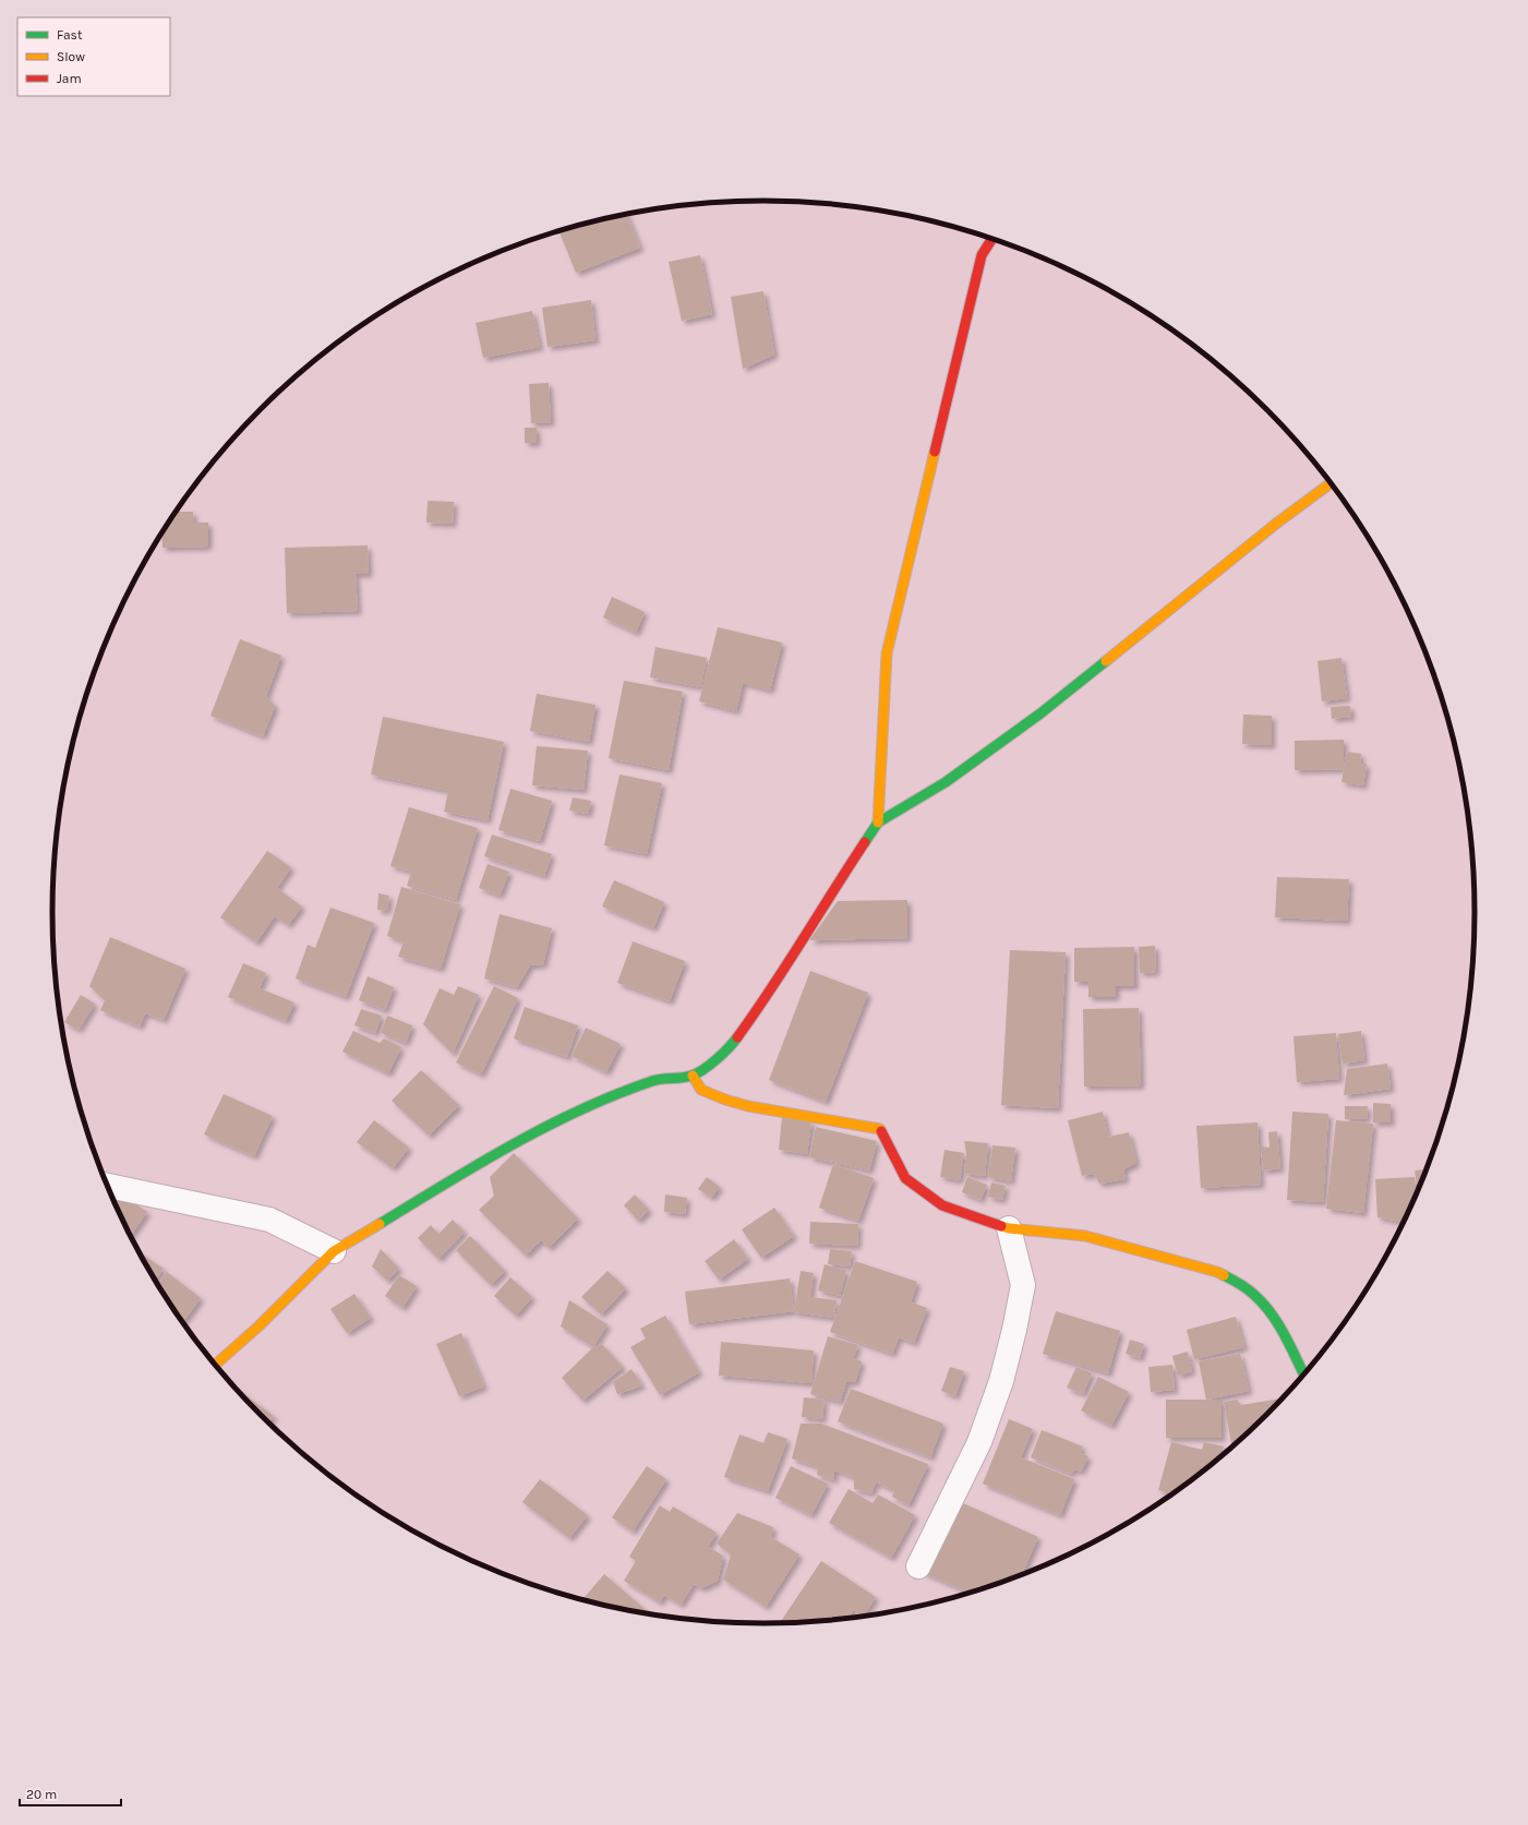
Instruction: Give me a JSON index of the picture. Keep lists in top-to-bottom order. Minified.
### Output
{"legend":["Fast","Slow","Jam"],"scale_bar":"20 m"}
